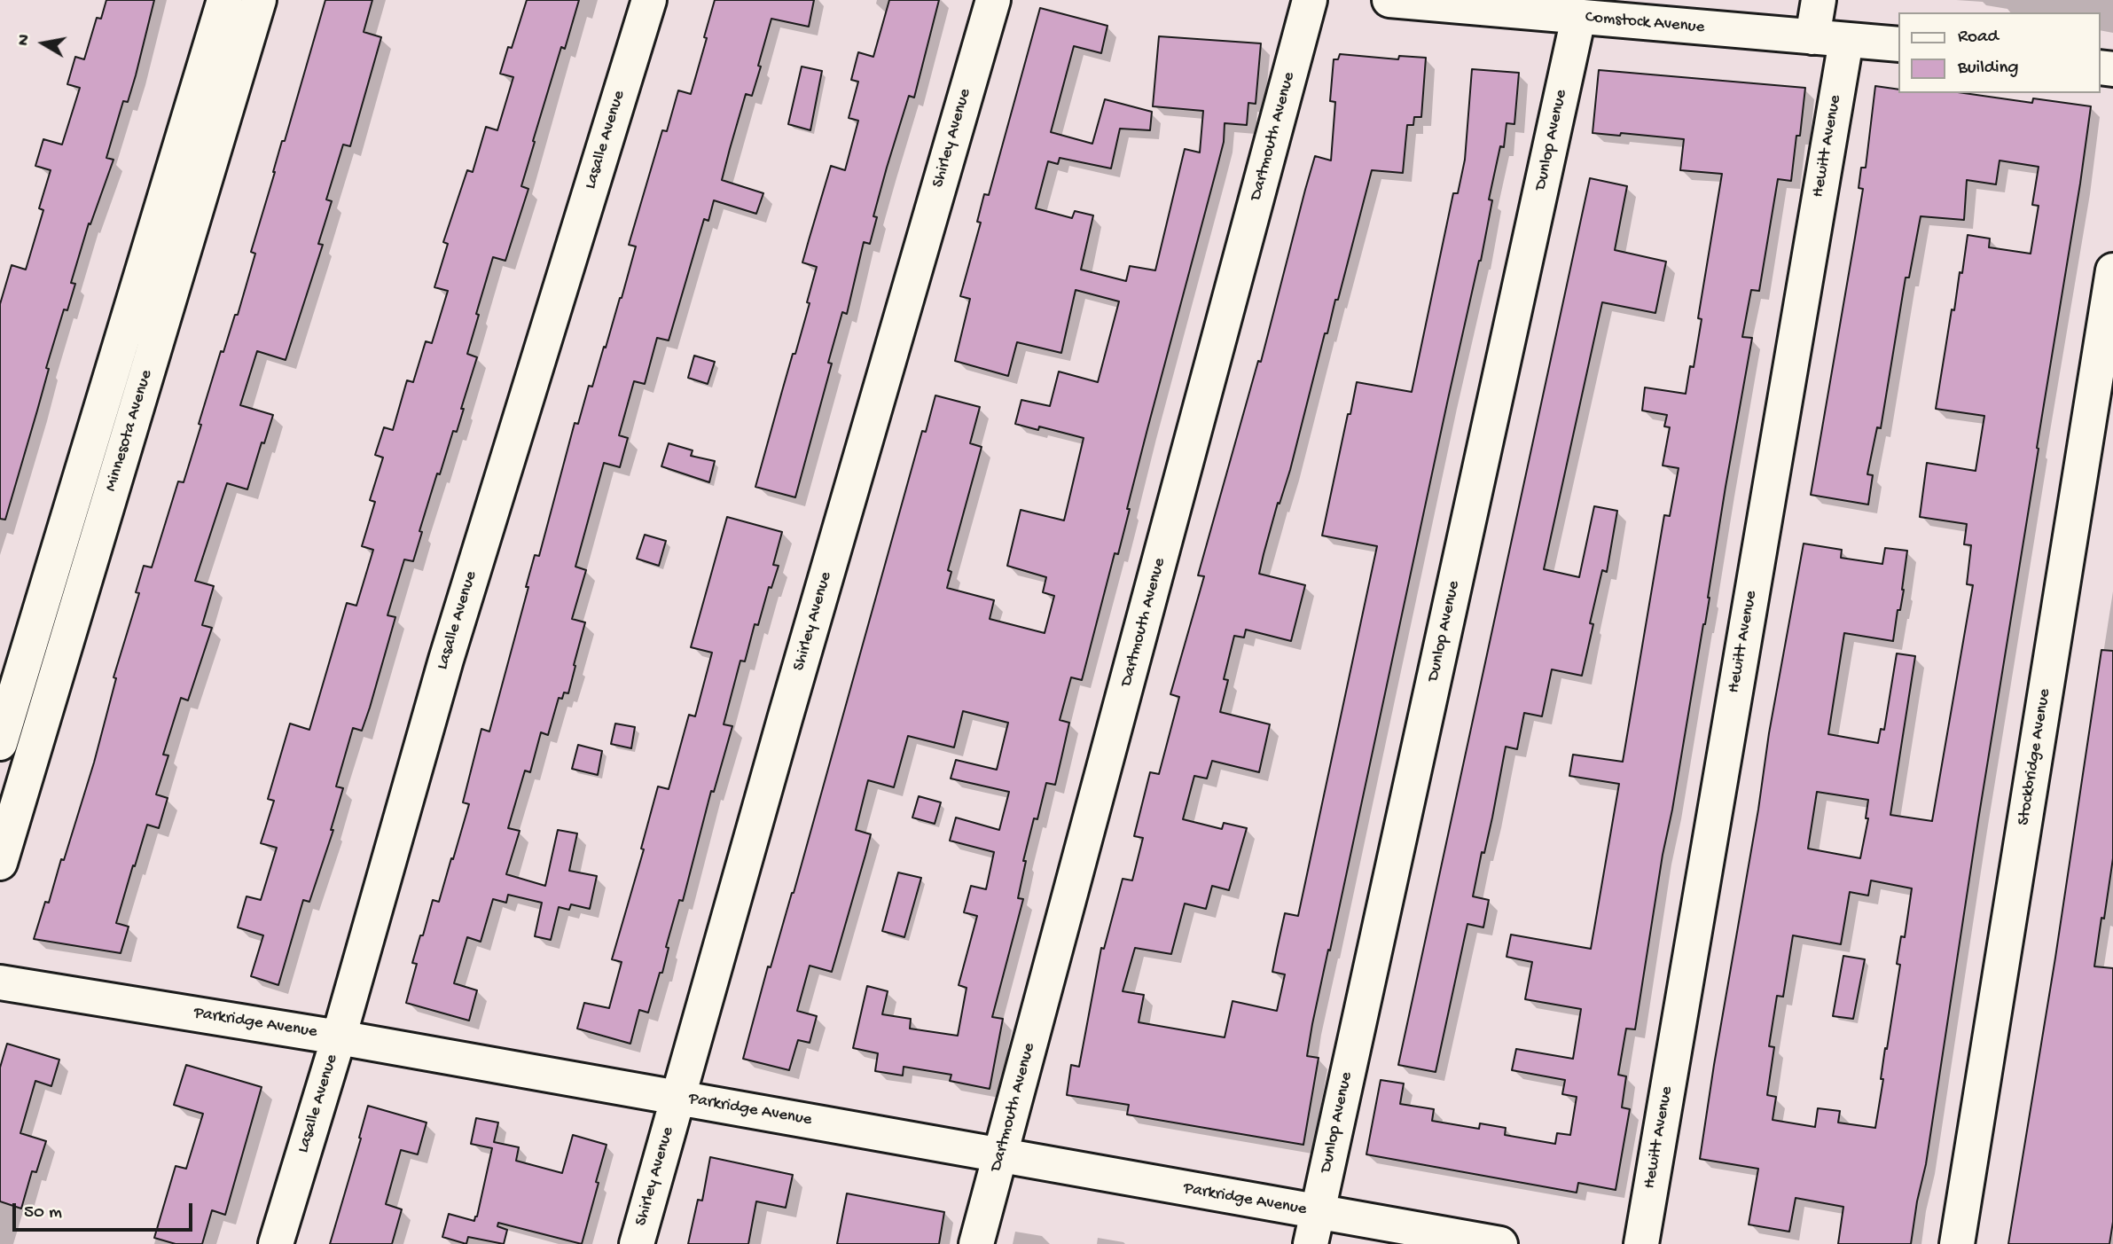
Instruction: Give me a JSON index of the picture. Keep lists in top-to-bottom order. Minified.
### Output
{"streets":{"street":["Comstock Avenue","Dartmouth Avenue","Shirley Avenue","Lasalle Avenue","Dunlop Avenue","Hewitt Avenue","Minnesota Avenue","Stockbridge Avenue","Parkridge Avenue"]},"crossings":[["Comstock Avenue","Dunlop Avenue"],["Comstock Avenue","Hewitt Avenue"],["Dartmouth Avenue","Parkridge Avenue"],["Shirley Avenue","Parkridge Avenue"],["Lasalle Avenue","Parkridge Avenue"],["Dunlop Avenue","Parkridge Avenue"]],"legend":["Road","Building"],"scale_bar":"50 m","north":"left"}
